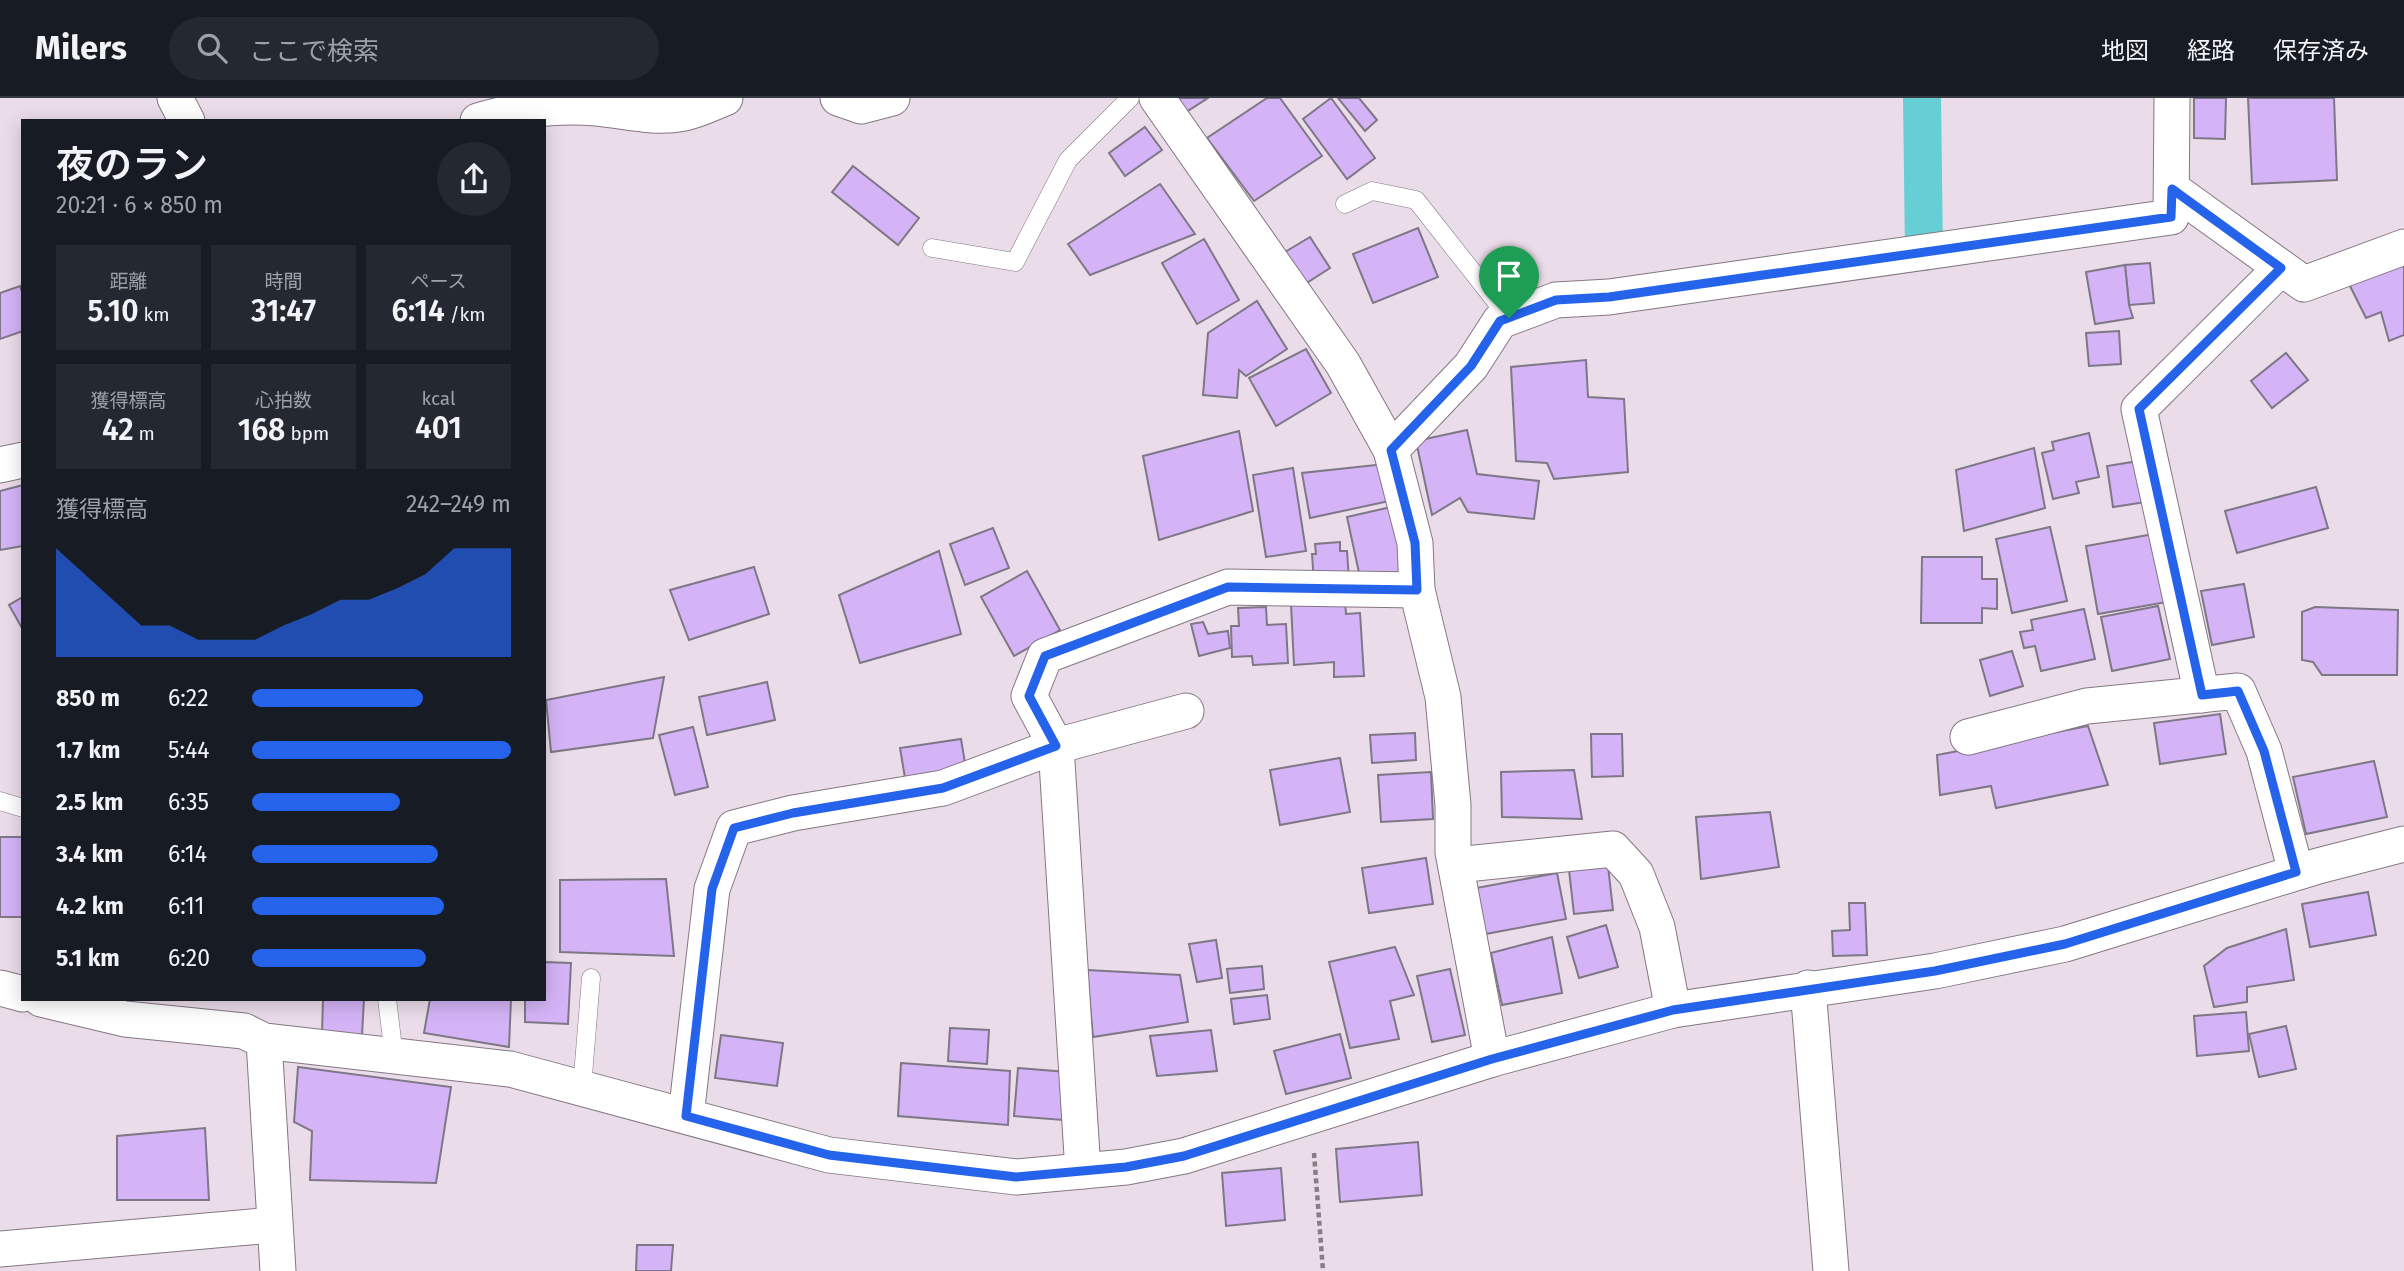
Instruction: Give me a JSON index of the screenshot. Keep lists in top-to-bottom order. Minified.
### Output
{"page":{"header":"Milers","search":"ここで検索","nav":["地図","経路","保存済み"],"heading":["夜のラン","20:21 · 6 × 850 m"],"stats":[["距離","5.10 km"],["時間","31:47"],["ペース","6:14 /km"],["獲得標高","42 m"],["心拍数","168 bpm"],["kcal","401"]],"chart":["獲得標高","242–249 m"],"list":[{"name":"850 m","note":"6:22"},{"name":"1.7 km","note":"5:44"},{"name":"2.5 km","note":"6:35"},{"name":"3.4 km","note":"6:14"},{"name":"4.2 km","note":"6:11"},{"name":"5.1 km","note":"6:20"}]}}
